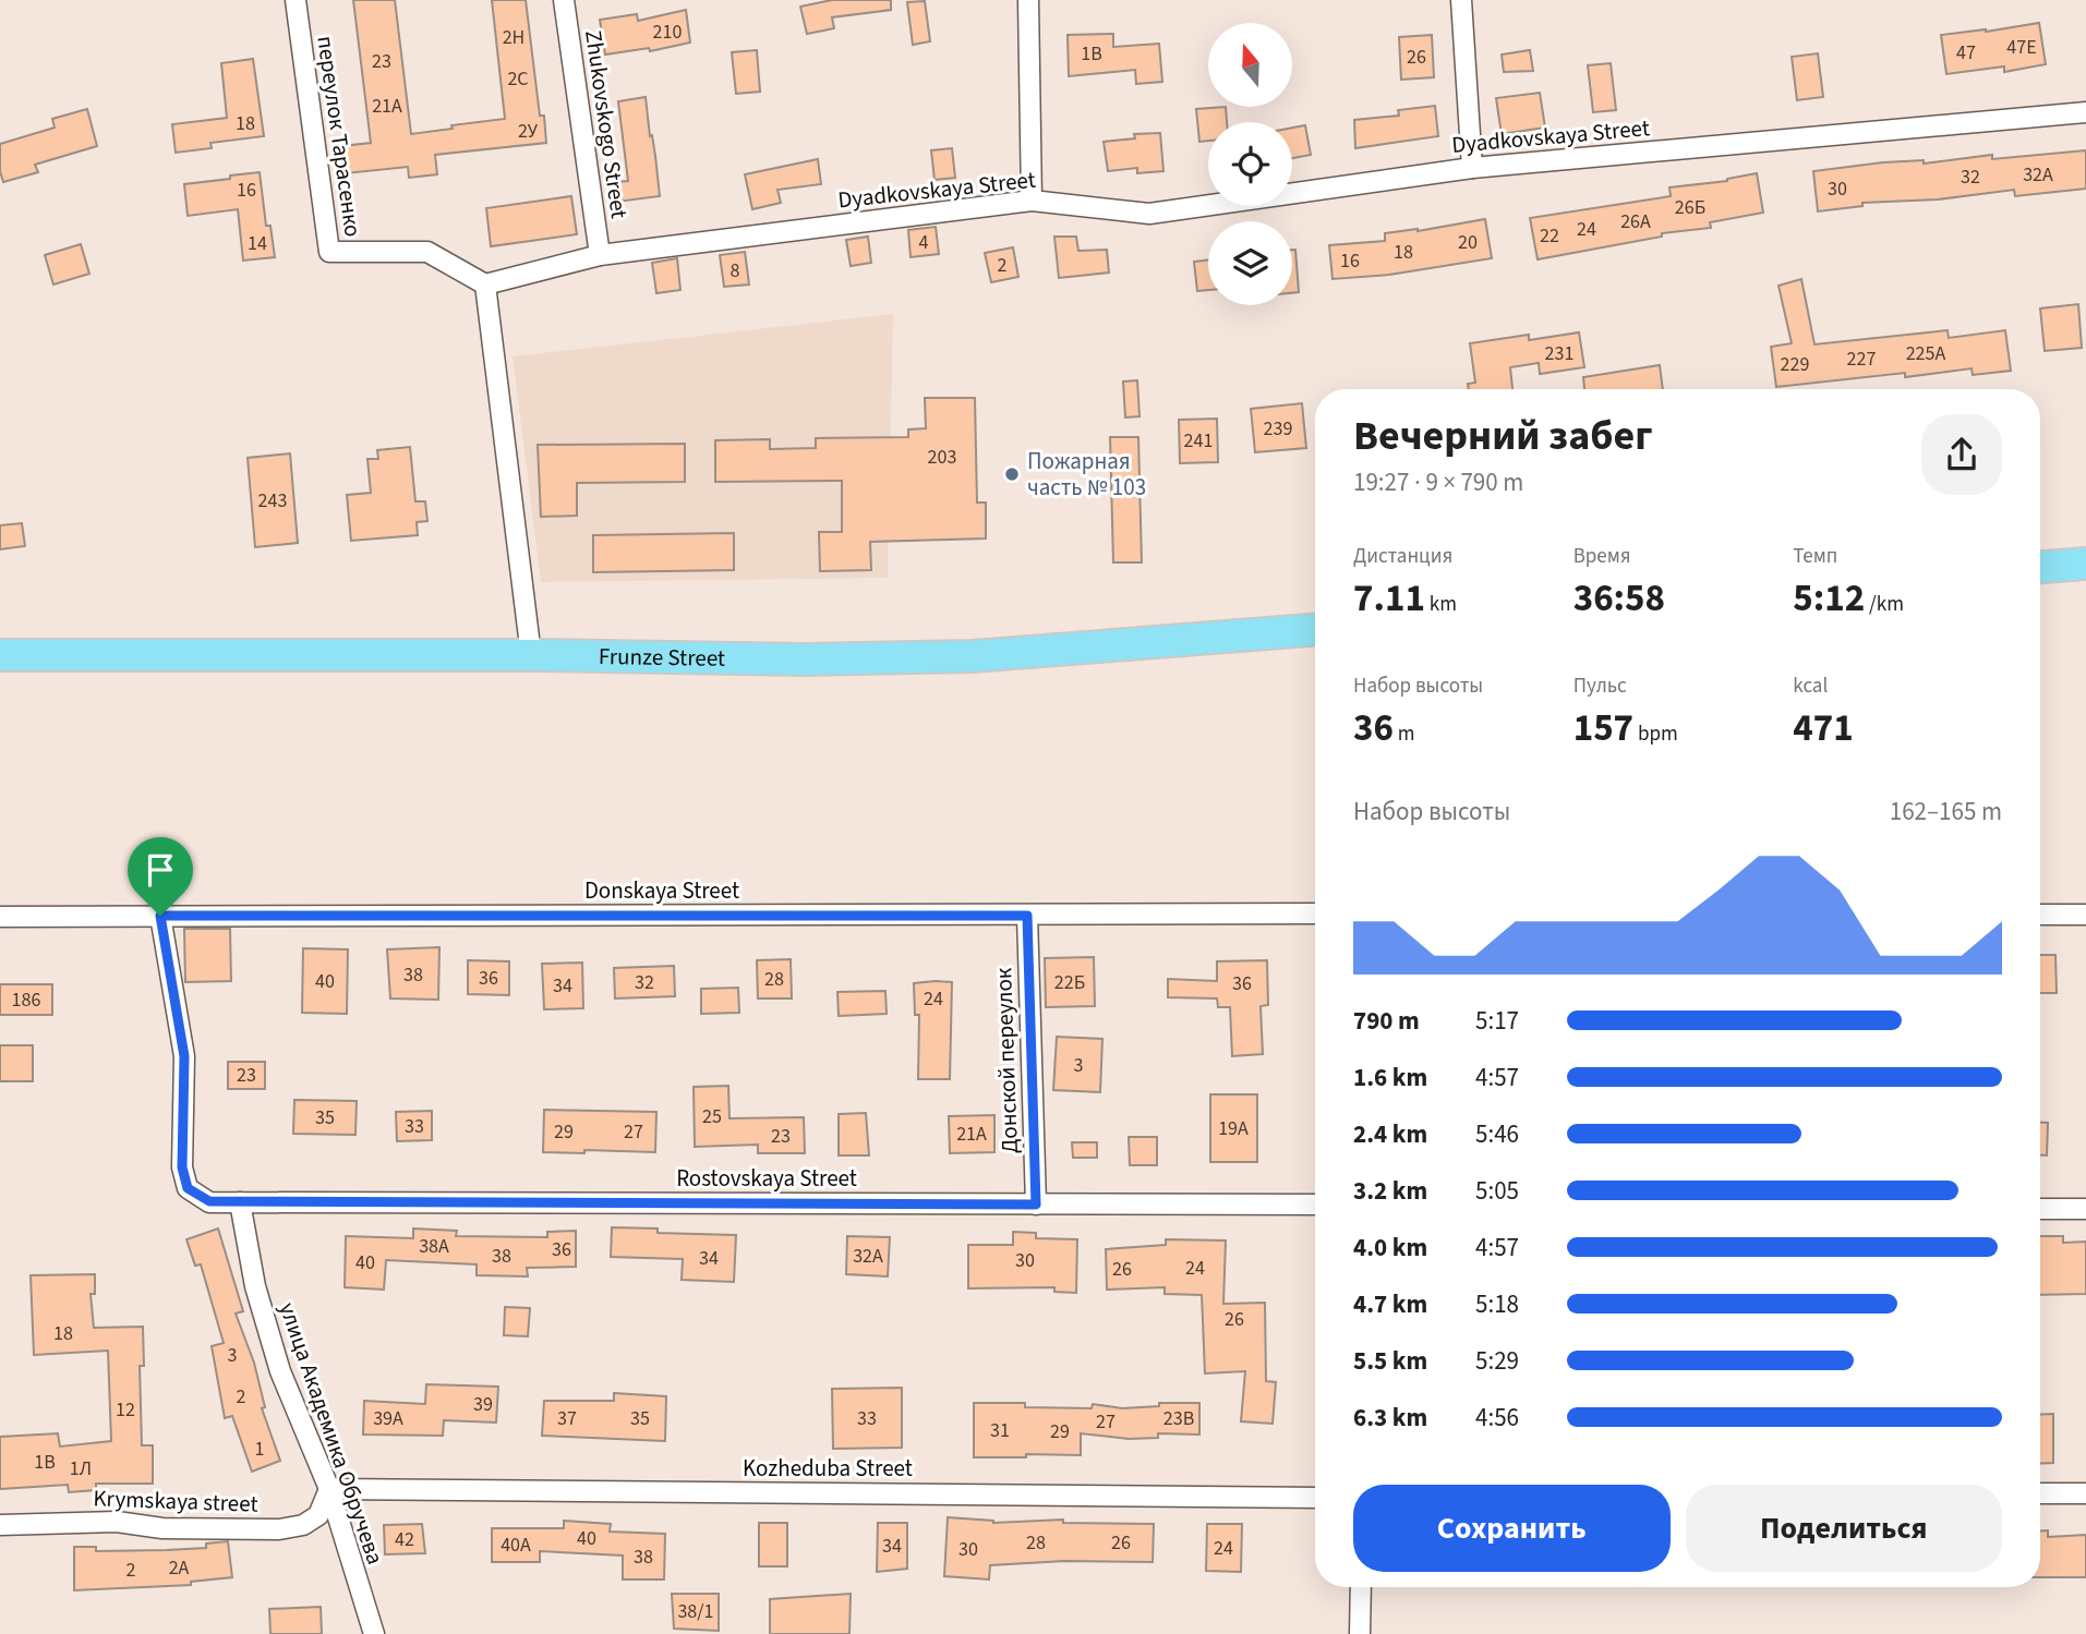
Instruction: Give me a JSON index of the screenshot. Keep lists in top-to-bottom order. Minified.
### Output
{"streets":{"main road":["Frunze Street"],"street":["Zhukovskogo Street","переулок Тарасенко","Dyadkovskaya Street","Donskaya Street","Донской переулок","Rostovskaya Street","улица Академика Обручева","Kozheduba Street","Krymskaya street"]},"crossings":[["Zhukovskogo Street","Dyadkovskaya Street"],["переулок Тарасенко","Dyadkovskaya Street"],["Donskaya Street","Донской переулок"],["Donskaya Street","Rostovskaya Street"],["Донской переулок","Rostovskaya Street"],["Rostovskaya Street","улица Академика Обручева"],["улица Академика Обручева","Kozheduba Street"],["улица Академика Обручева","Krymskaya street"],["Kozheduba Street","Krymskaya street"]],"places":["Пожарная часть № 103"],"house_numbers":["210","2Н","47Е","47","1В","26","23","2С","21А","18","2У","32А","32","30","16","26Б","26А","24","22","4","20","14","18","16","2","8","231","225А","227","229","239","241","203","243","38","36","28","40","32","22Б","36","34","24","186","3","23","25","35","33","19А","29","27","21А","23","38А","36","38","32А","34","30","40","24","26","26","18","3","2","39","12","39А","37","35","33","23В","27","31","29","1","1В","1Л","40","42","28","26","40А","34","24","30","38","2А","2","38/1"],"north":"top","page":{"heading":["Вечерний забег","19:27 · 9 × 790 m"],"stats":[["Дистанция","7.11 km"],["Время","36:58"],["Темп","5:12 /km"],["Набор высоты","36 m"],["Пульс","157 bpm"],["kcal","471"]],"chart":["Набор высоты","162–165 m"],"list":[{"name":"790 m","note":"5:17"},{"name":"1.6 km","note":"4:57"},{"name":"2.4 km","note":"5:46"},{"name":"3.2 km","note":"5:05"},{"name":"4.0 km","note":"4:57"},{"name":"4.7 km","note":"5:18"},{"name":"5.5 km","note":"5:29"},{"name":"6.3 km","note":"4:56"}],"buttons":["Сохранить","Поделиться"]}}
